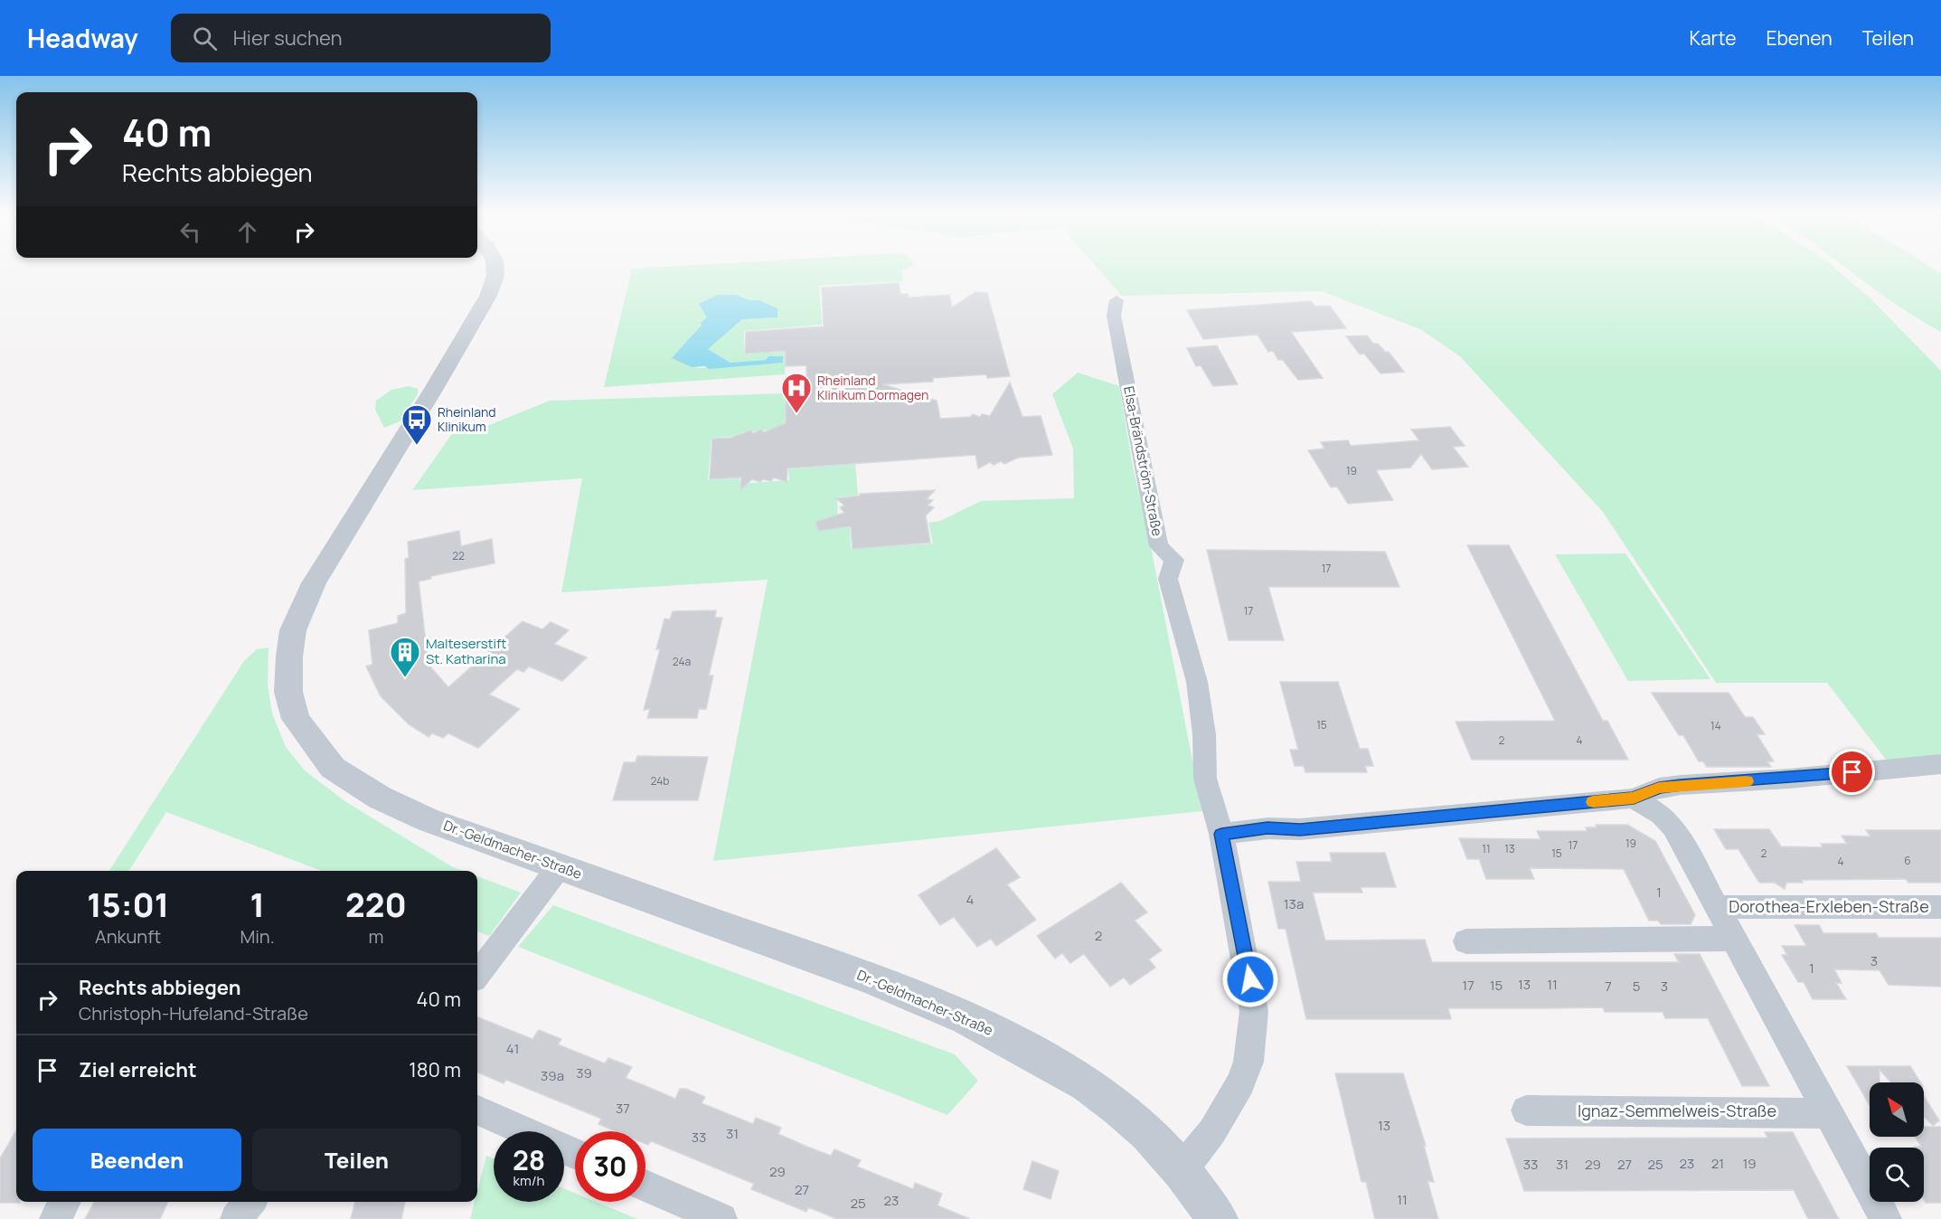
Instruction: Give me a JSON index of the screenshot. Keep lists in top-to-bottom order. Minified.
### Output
{"streets":{"street":["Elsa-Brändström-Straße","Dr.-Geldmacher-Straße","Dorothea-Erxleben-Straße","Ignaz-Semmelweis-Straße"]},"crossings":[["Elsa-Brändström-Straße","Dr.-Geldmacher-Straße"]],"places":{"hospital":["Rheinland Klinikum Dormagen"],"bus stop":["Rheinland Klinikum"],"building":["Malteserstift St. Katharina"]},"house_numbers":["19","22","17","17","24a","15","14","2","4","24b","19","17","11","13","15","2","6","4","1","4","13a","2","3","1","13","11","17","15","7","5","3","41","39","39a","37","13","31","33","23","21","19","33","31","29","27","25","29","27","11","23","25"],"north":"top left","page":{"header":"Headway","search":"Hier suchen","nav":["Karte","Ebenen","Teilen"],"turn":["40 m","Rechts abbiegen"],"eta":["15:01","Ankunft","1","Min.","220","m"],"list":[{"name":"Rechts abbiegen","note":"Christoph-Hufeland-Straße","value":"40 m"},{"name":"Ziel erreicht","value":"180 m"}],"buttons":["Beenden","Teilen"],"speed":"28 km/h","limit":"30"}}
